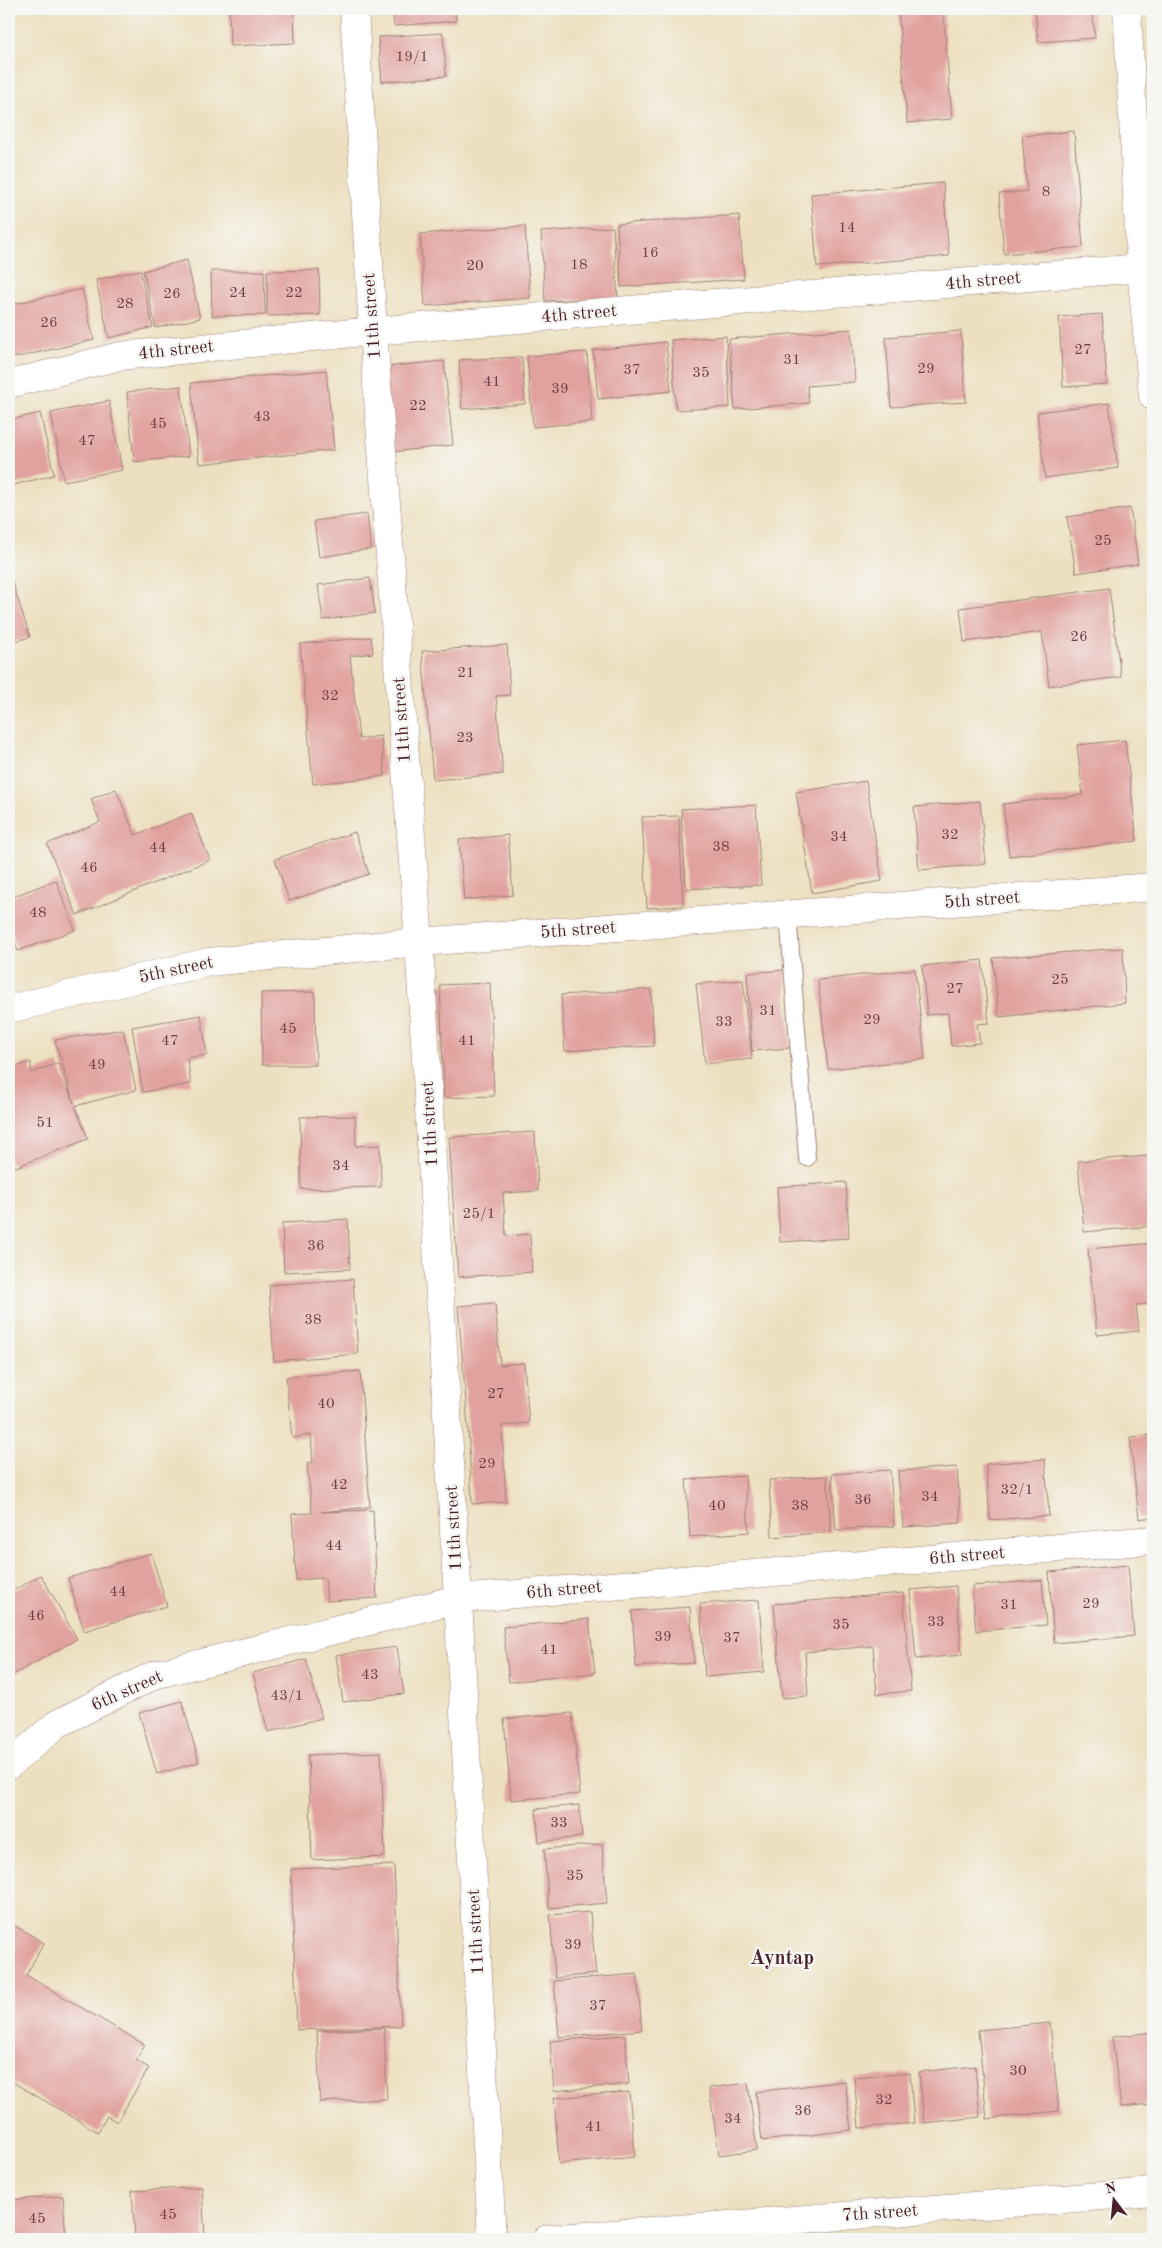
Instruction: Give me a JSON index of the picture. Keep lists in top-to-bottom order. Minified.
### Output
{"streets":{"street":["4th street","11th street","5th street","6th street","7th street"]},"crossings":[["4th street","11th street"],["11th street","5th street"],["11th street","6th street"]],"districts":["Ayntap"],"house_numbers":["19/1","8","14","16","18","20","24","22","26","28","26","27","31","29","37","35","41","39","22","43","45","47","25","26","21","32","23","32","34","38","44","46","48","25","27","31","29","33","45","47","41","49","51","34","25/1","36","38","27","40","29","42","32/1","34","36","40","38","44","44","29","31","46","33","35","39","37","41","43","43/1","33","35","39","37","30","32","36","34","41","45","45"],"north":"top"}
